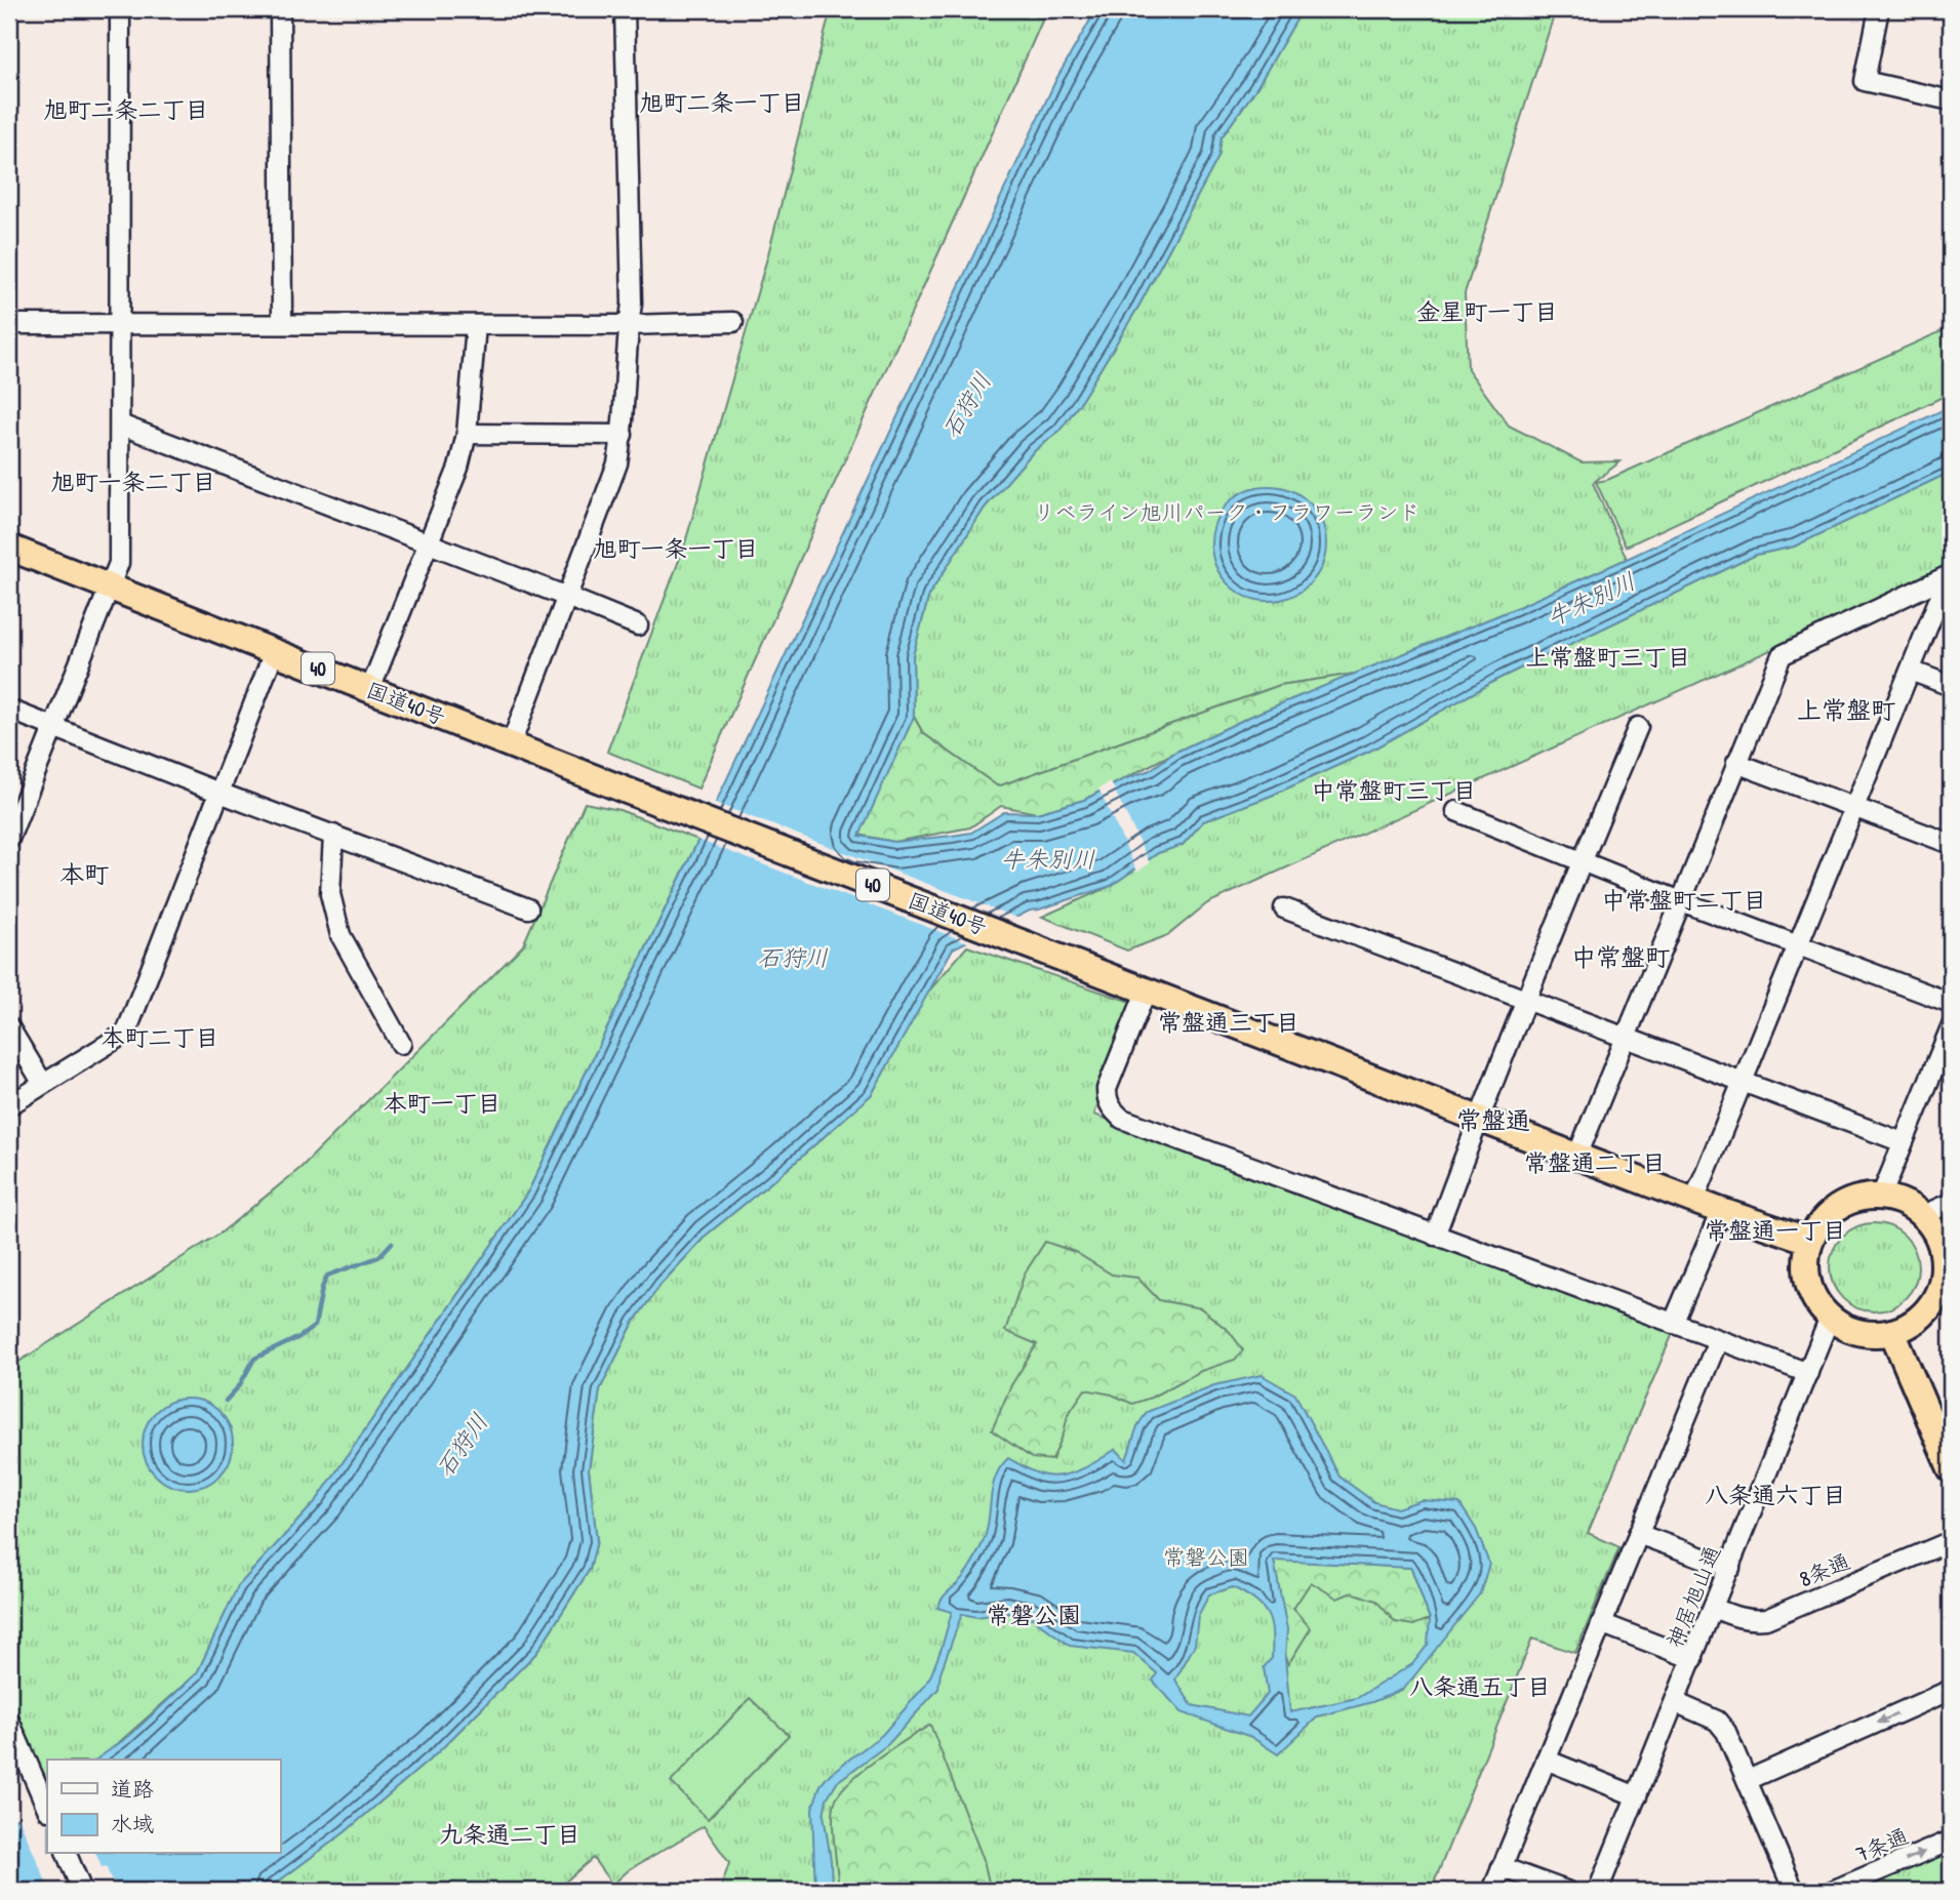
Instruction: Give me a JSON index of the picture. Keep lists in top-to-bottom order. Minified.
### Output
{"streets":{"highway":["40","国道40号"],"street":["8条通","神居旭山通","7条通"]},"crossings":[["国道40号","神居旭山通"],["8条通","神居旭山通"]],"districts":["旭町二条一丁目","旭町二条二丁目","金星町一丁目","旭町一条二丁目","旭町一条一丁目","上常盤町三丁目","上常盤町","中常盤町三丁目","本町","中常盤町二丁目","中常盤町","常盤通三丁目","本町二丁目","本町一丁目","常盤通","常盤通二丁目","常盤通一丁目","八条通六丁目","常磐公園","八条通五丁目","九条通二丁目"],"water":["石狩川","牛朱別川"],"parks":["リベライン旭川パーク・フラワーランド","常磐公園"],"legend":["道路","水域"]}
